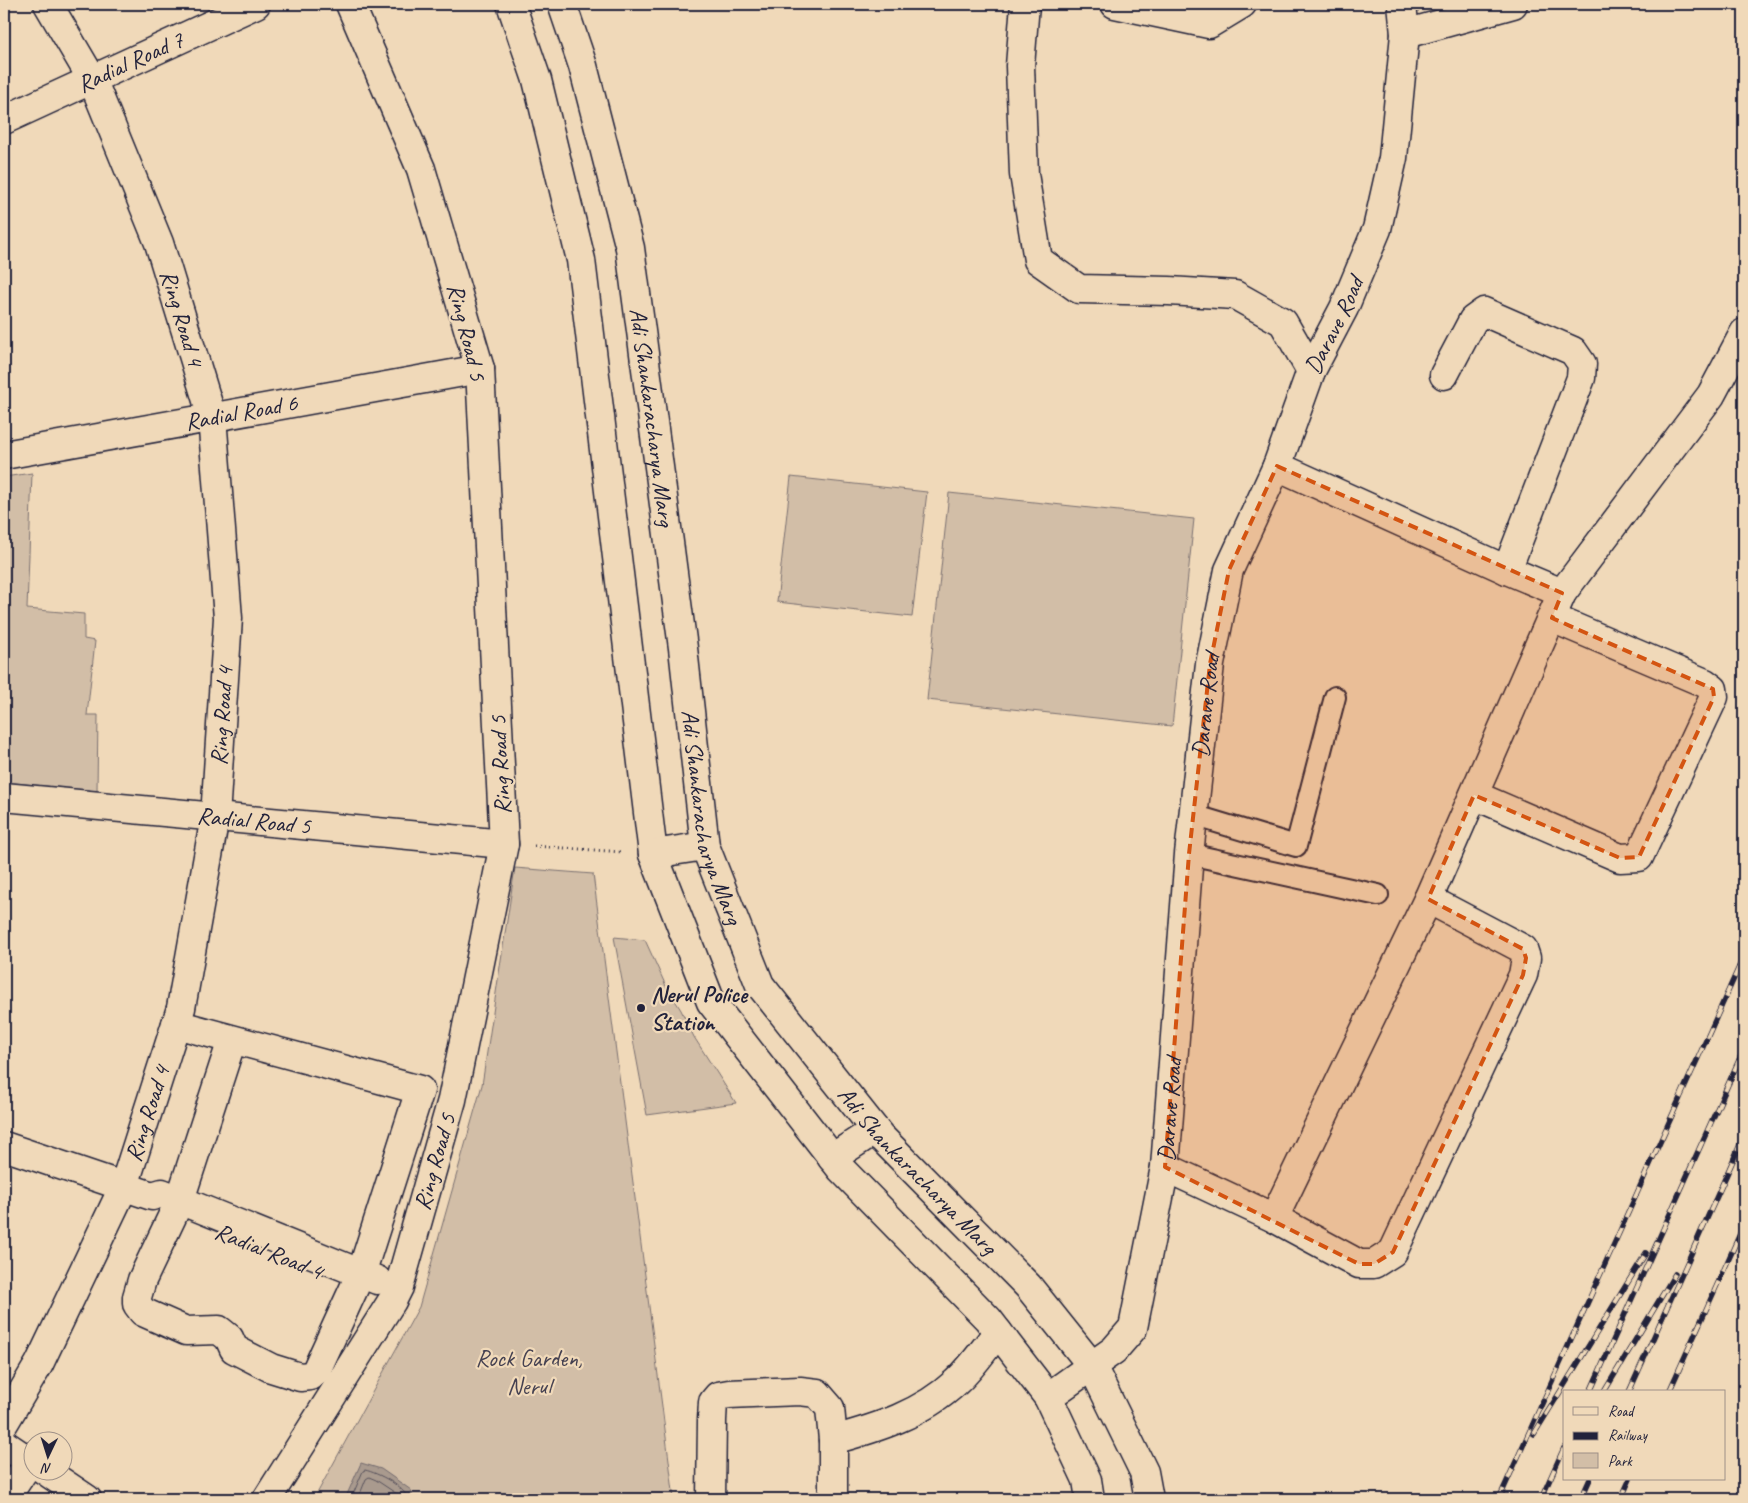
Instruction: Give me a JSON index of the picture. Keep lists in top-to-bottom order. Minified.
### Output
{"streets":{"street":["Radial Road 7","Ring Road 4","Darave Road","Ring Road 5","Radial Road 6","Adi Shankaracharya Marg","Radial Road 5","Radial Road 4"]},"crossings":[["Radial Road 7","Ring Road 4"],["Ring Road 4","Radial Road 6"],["Ring Road 4","Radial Road 5"],["Ring Road 4","Radial Road 4"],["Darave Road","Adi Shankaracharya Marg"],["Ring Road 5","Radial Road 6"],["Ring Road 5","Radial Road 5"],["Ring Road 5","Radial Road 4"]],"parks":["Rock Garden, Nerul"],"places":["Nerul Police Station"],"legend":["Road","Railway","Park"],"north":"bottom"}
